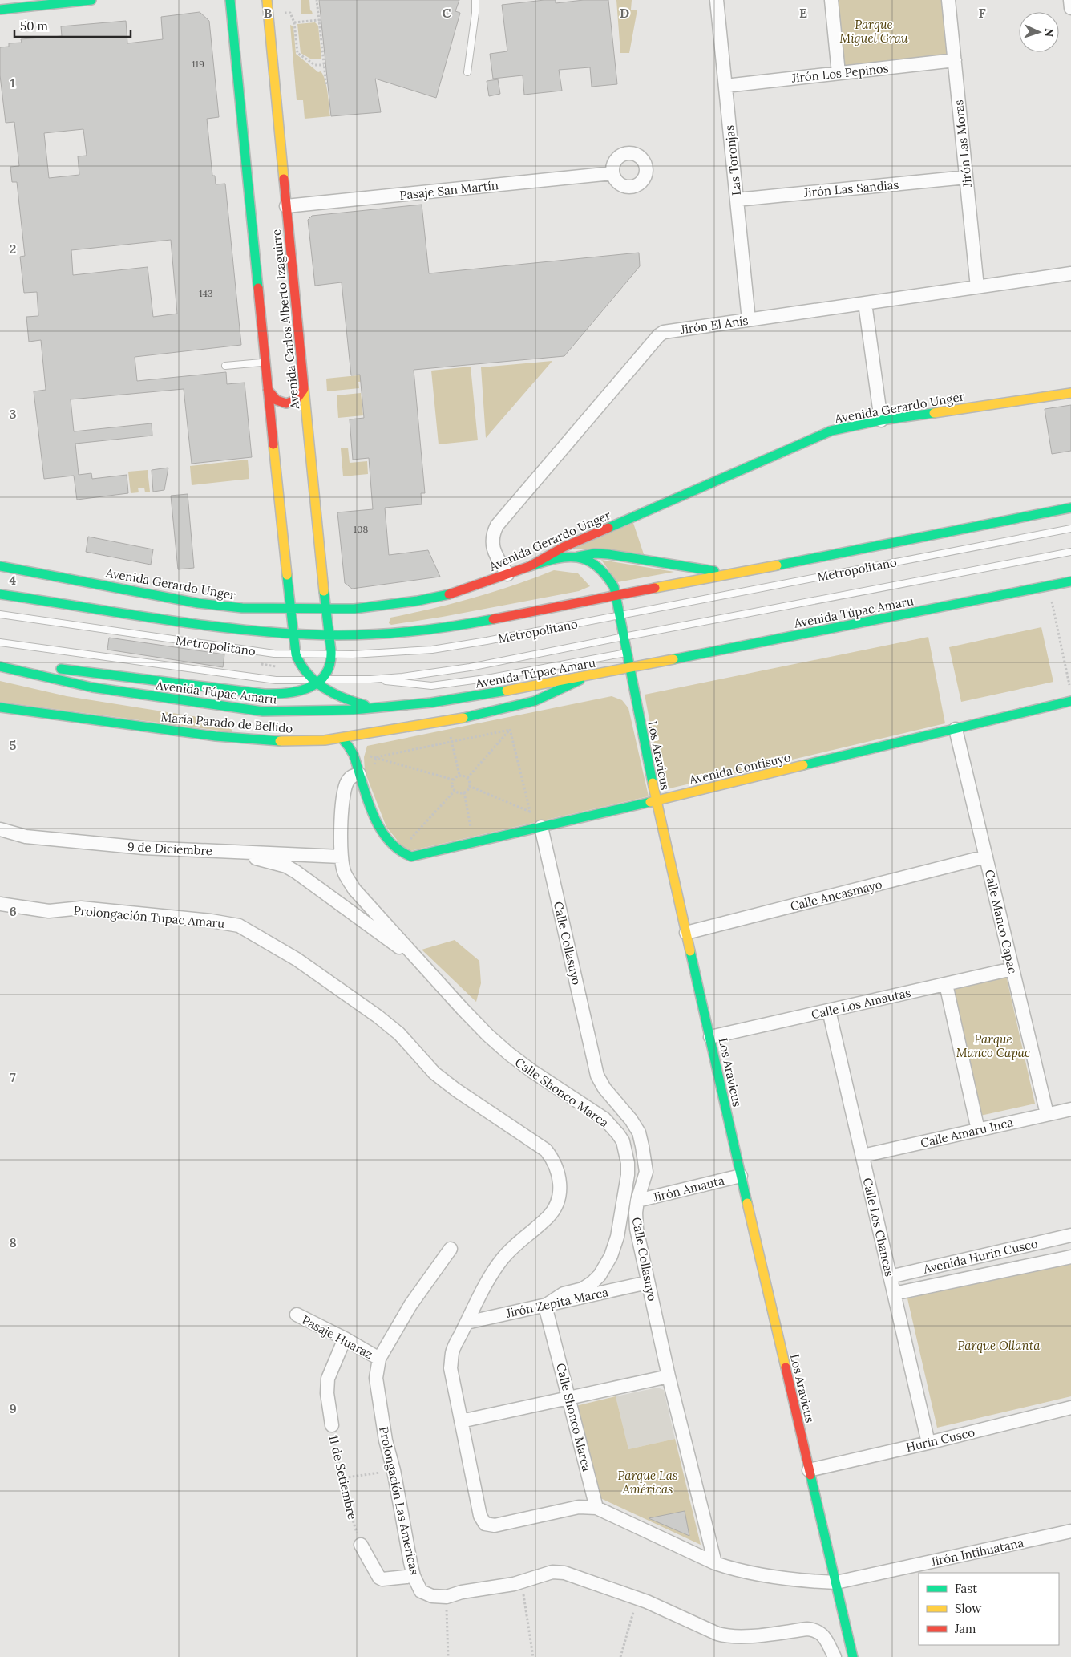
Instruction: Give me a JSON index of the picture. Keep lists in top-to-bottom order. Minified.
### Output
{"streets":{"main road":["Avenida Carlos Alberto Izaguirre","Avenida Gerardo Unger","Avenida Túpac Amaru","María Parado de Bellido","Los Aravicus","Avenida Contisuyo"],"street":["Jirón Los Pepinos","Jirón Las Moras","Las Toronjas","Jirón Las Sandias","Pasaje San Martín","Jirón El Anís","9 de Diciembre","Calle Ancasmayo","Prolongación Tupac Amaru","Calle Manco Capac","Calle Collasuyo","Calle Los Amautas","Calle Shonco Marca","Calle Amaru Inca","Jirón Amauta","Calle Los Chancas","Avenida Hurin Cusco","Jirón Zepita Marca","Pasaje Huaraz","Hurin Cusco","11 de Setiembre","Prolongación Las Americas","Jirón Intihuatana"],"lane":["Metropolitano"]},"crossings":[["Jirón Los Pepinos","Jirón Las Moras"],["Jirón Los Pepinos","Las Toronjas"],["Jirón Las Moras","Jirón Las Sandias"],["Jirón Las Moras","Jirón El Anís"],["Las Toronjas","Jirón Las Sandias"],["Las Toronjas","Jirón El Anís"],["Pasaje San Martín","Avenida Carlos Alberto Izaguirre"],["Avenida Carlos Alberto Izaguirre","Avenida Gerardo Unger"],["Avenida Carlos Alberto Izaguirre","Metropolitano"],["Jirón El Anís","Avenida Gerardo Unger"],["Avenida Gerardo Unger","Los Aravicus"],["Metropolitano","Los Aravicus"],["Avenida Túpac Amaru","María Parado de Bellido"],["Avenida Túpac Amaru","Los Aravicus"],["María Parado de Bellido","Avenida Contisuyo"],["Los Aravicus","Avenida Contisuyo"],["Los Aravicus","Calle Ancasmayo"],["Los Aravicus","Prolongación Tupac Amaru"],["Los Aravicus","Calle Los Amautas"],["Los Aravicus","Jirón Amauta"],["Los Aravicus","Hurin Cusco"],["Los Aravicus","Jirón Intihuatana"],["Avenida Contisuyo","Calle Manco Capac"],["Avenida Contisuyo","Calle Collasuyo"],["Avenida Contisuyo","Calle Shonco Marca"],["9 de Diciembre","Calle Shonco Marca"],["Calle Ancasmayo","Calle Manco Capac"],["Prolongación Tupac Amaru","Calle Collasuyo"],["Prolongación Tupac Amaru","Calle Shonco Marca"],["Prolongación Tupac Amaru","Jirón Zepita Marca"],["Prolongación Tupac Amaru","Jirón Intihuatana"],["Calle Manco Capac","Calle Los Amautas"],["Calle Manco Capac","Calle Amaru Inca"],["Calle Collasuyo","Jirón Amauta"],["Calle Collasuyo","Jirón Zepita Marca"],["Calle Los Amautas","Calle Los Chancas"],["Calle Shonco Marca","Jirón Zepita Marca"],["Calle Amaru Inca","Calle Los Chancas"],["Calle Los Chancas","Avenida Hurin Cusco"],["Calle Los Chancas","Hurin Cusco"],["Pasaje Huaraz","11 de Setiembre"],["Pasaje Huaraz","Prolongación Las Americas"]],"parks":["Parque Miguel Grau","Parque Manco Capac","Parque Ollanta","Parque Las Américas"],"house_numbers":["119","143","108"],"legend":["Fast","Slow","Jam"],"scale_bar":"50 m","north":"right","grid":{"columns":["B","C","D","E","F"],"rows":["1","2","3","4","5","6","7","8","9"]}}
